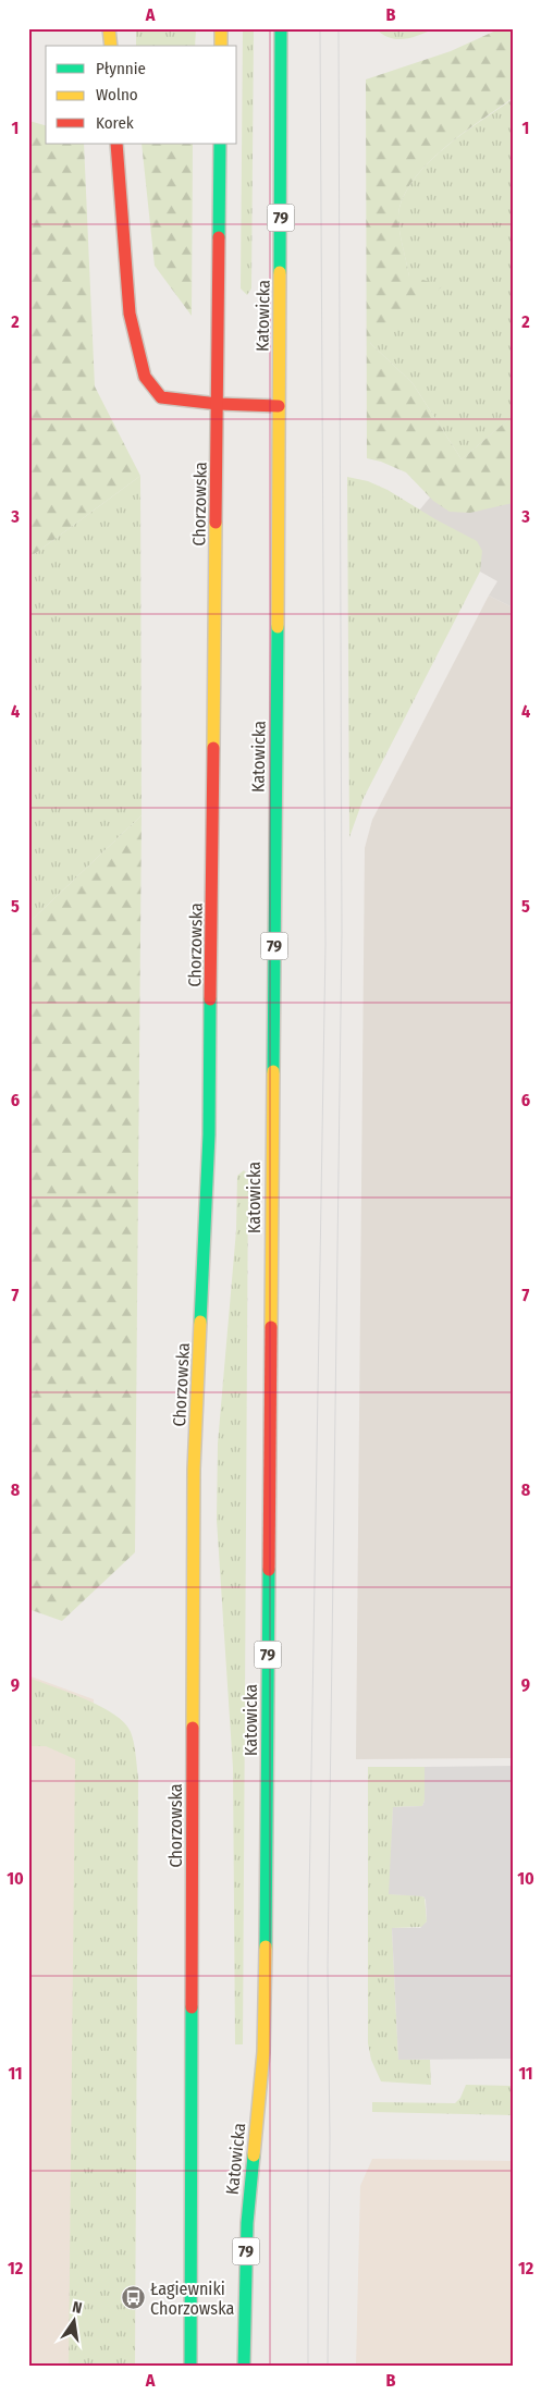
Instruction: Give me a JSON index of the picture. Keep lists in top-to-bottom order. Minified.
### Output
{"streets":{"main road":["79","Katowicka","Chorzowska"]},"places":{"bus stop":["Łagiewniki Chorzowska"]},"legend":["Płynnie","Wolno","Korek"],"north":"top","grid":{"columns":["A","B"],"rows":["1","2","3","4","5","6","7","8","9","10","11","12"]}}
